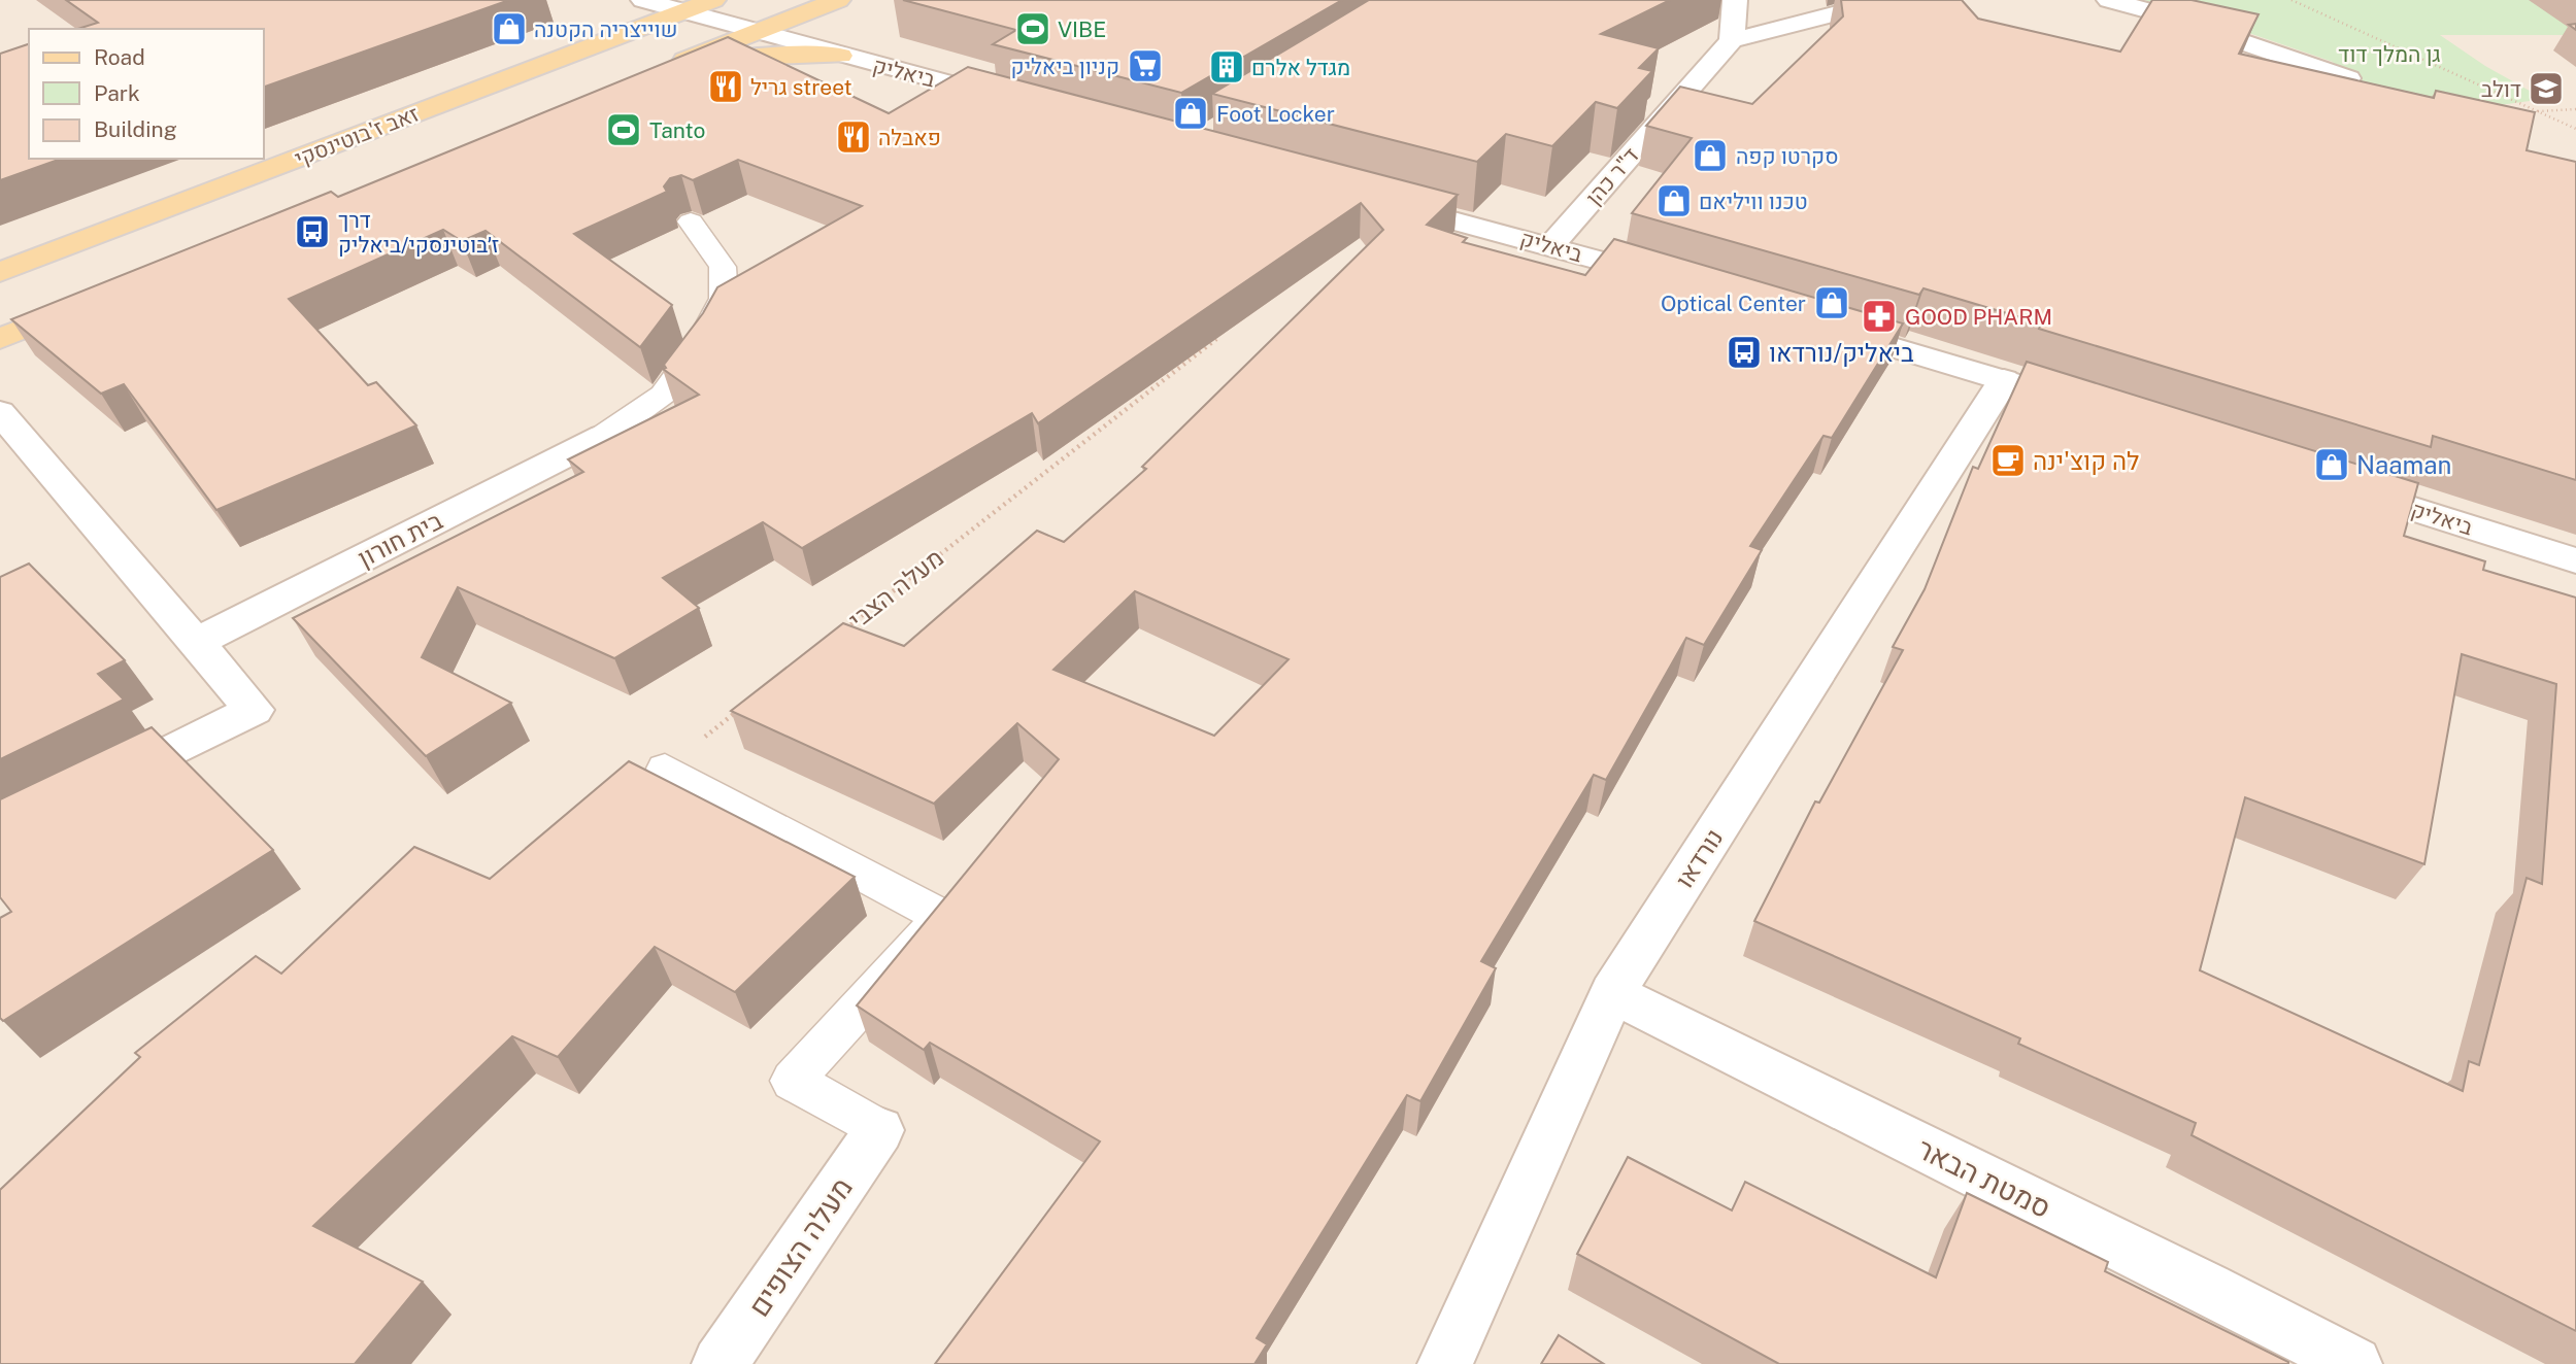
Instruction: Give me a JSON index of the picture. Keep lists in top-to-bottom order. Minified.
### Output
{"streets":{"main road":["זאב ז'בוטינסקי"],"street":["ביאליק","ד\"ר כהן","בית חורון","נורדאו","סמטת הבאר","מעלה הצופים"],"path":["מעלה הצבי"]},"crossings":[["ביאליק","זאב ז'בוטינסקי"],["ביאליק","ד\"ר כהן"],["נורדאו","סמטת הבאר"]],"parks":["גן המלך דוד"],"places":{"shop":["שוייצריה הקטנה","Foot Locker","סקרטו קפה","טכנו וויליאם","Optical Center","Naaman"],"sports":["VIBE","Tanto"],"supermarket":["קניון ביאליק"],"building":["מגדל אלרם"],"restaurant":["גריל street","פאבלה"],"school or university":["דולב"],"bus stop":["דרך ז׳בוטינסקי/ביאליק","ביאליק/נורדאו"],"pharmacy":["GOOD PHARM"],"cafe":["לה קוצ'ינה"]},"legend":["Road","Park","Building"]}
